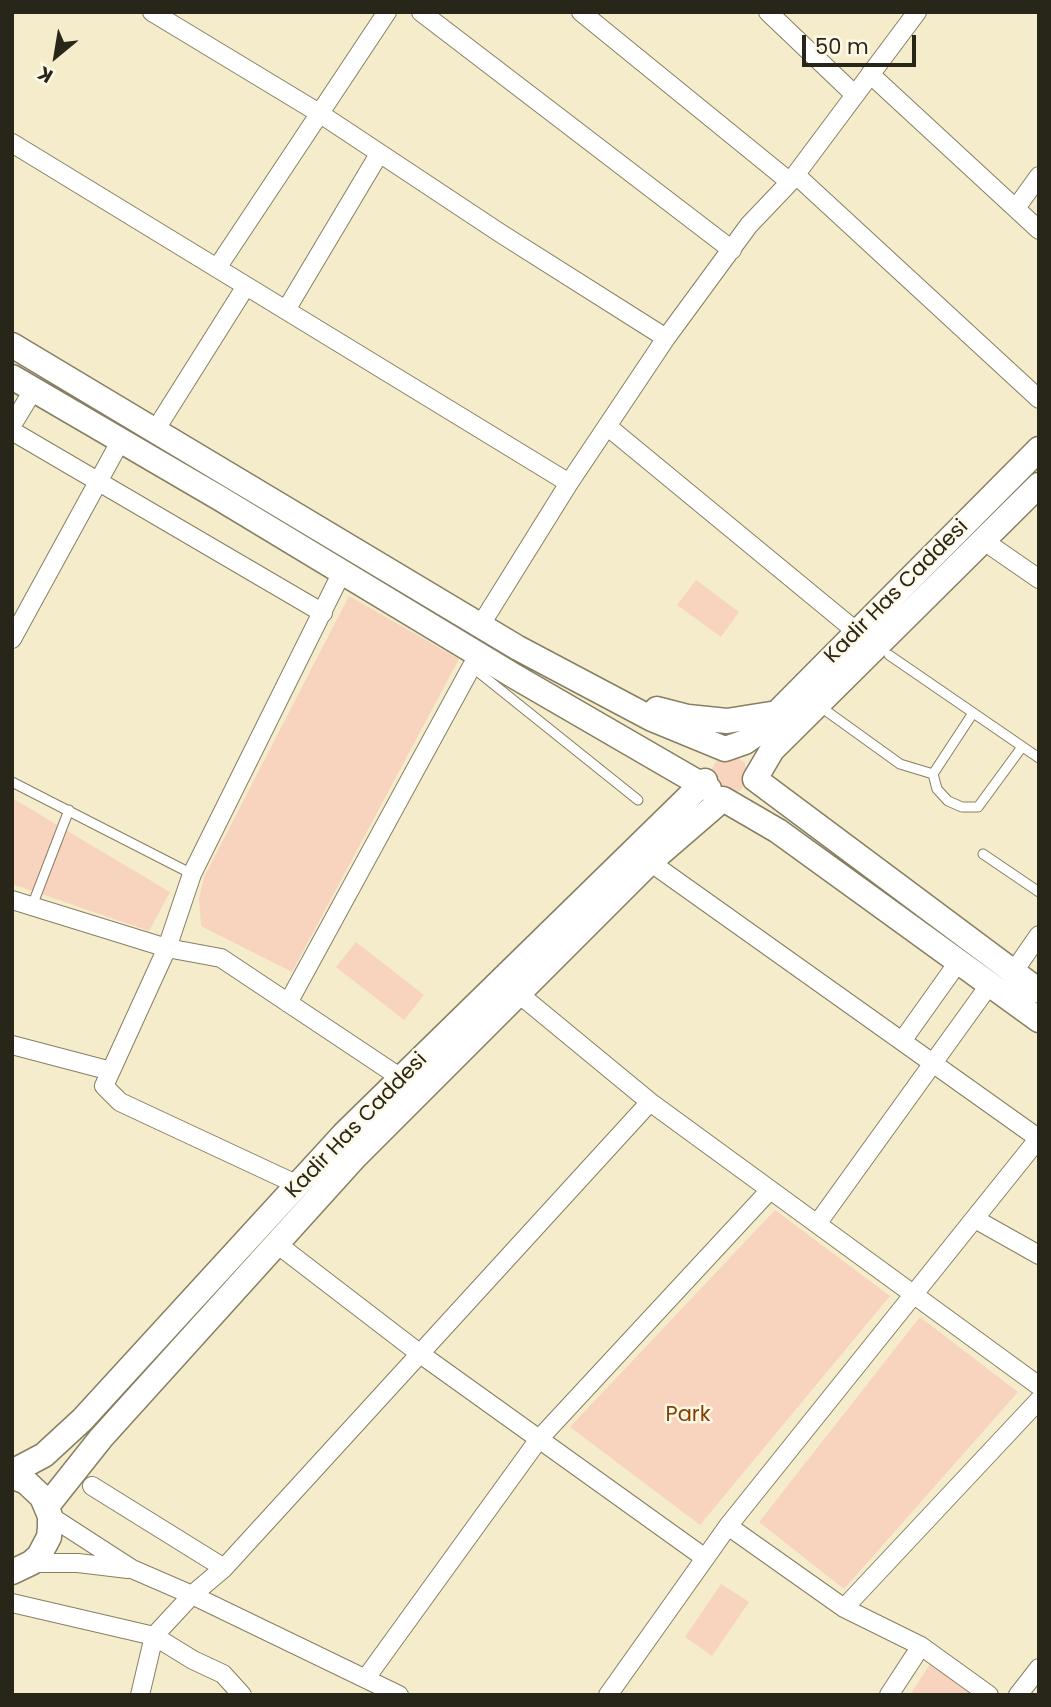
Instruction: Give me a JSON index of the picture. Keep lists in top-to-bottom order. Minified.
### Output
{"streets":{"street":["Kadir Has Caddesi"]},"parks":["Park"],"scale_bar":"50 m","north":"bottom left"}
